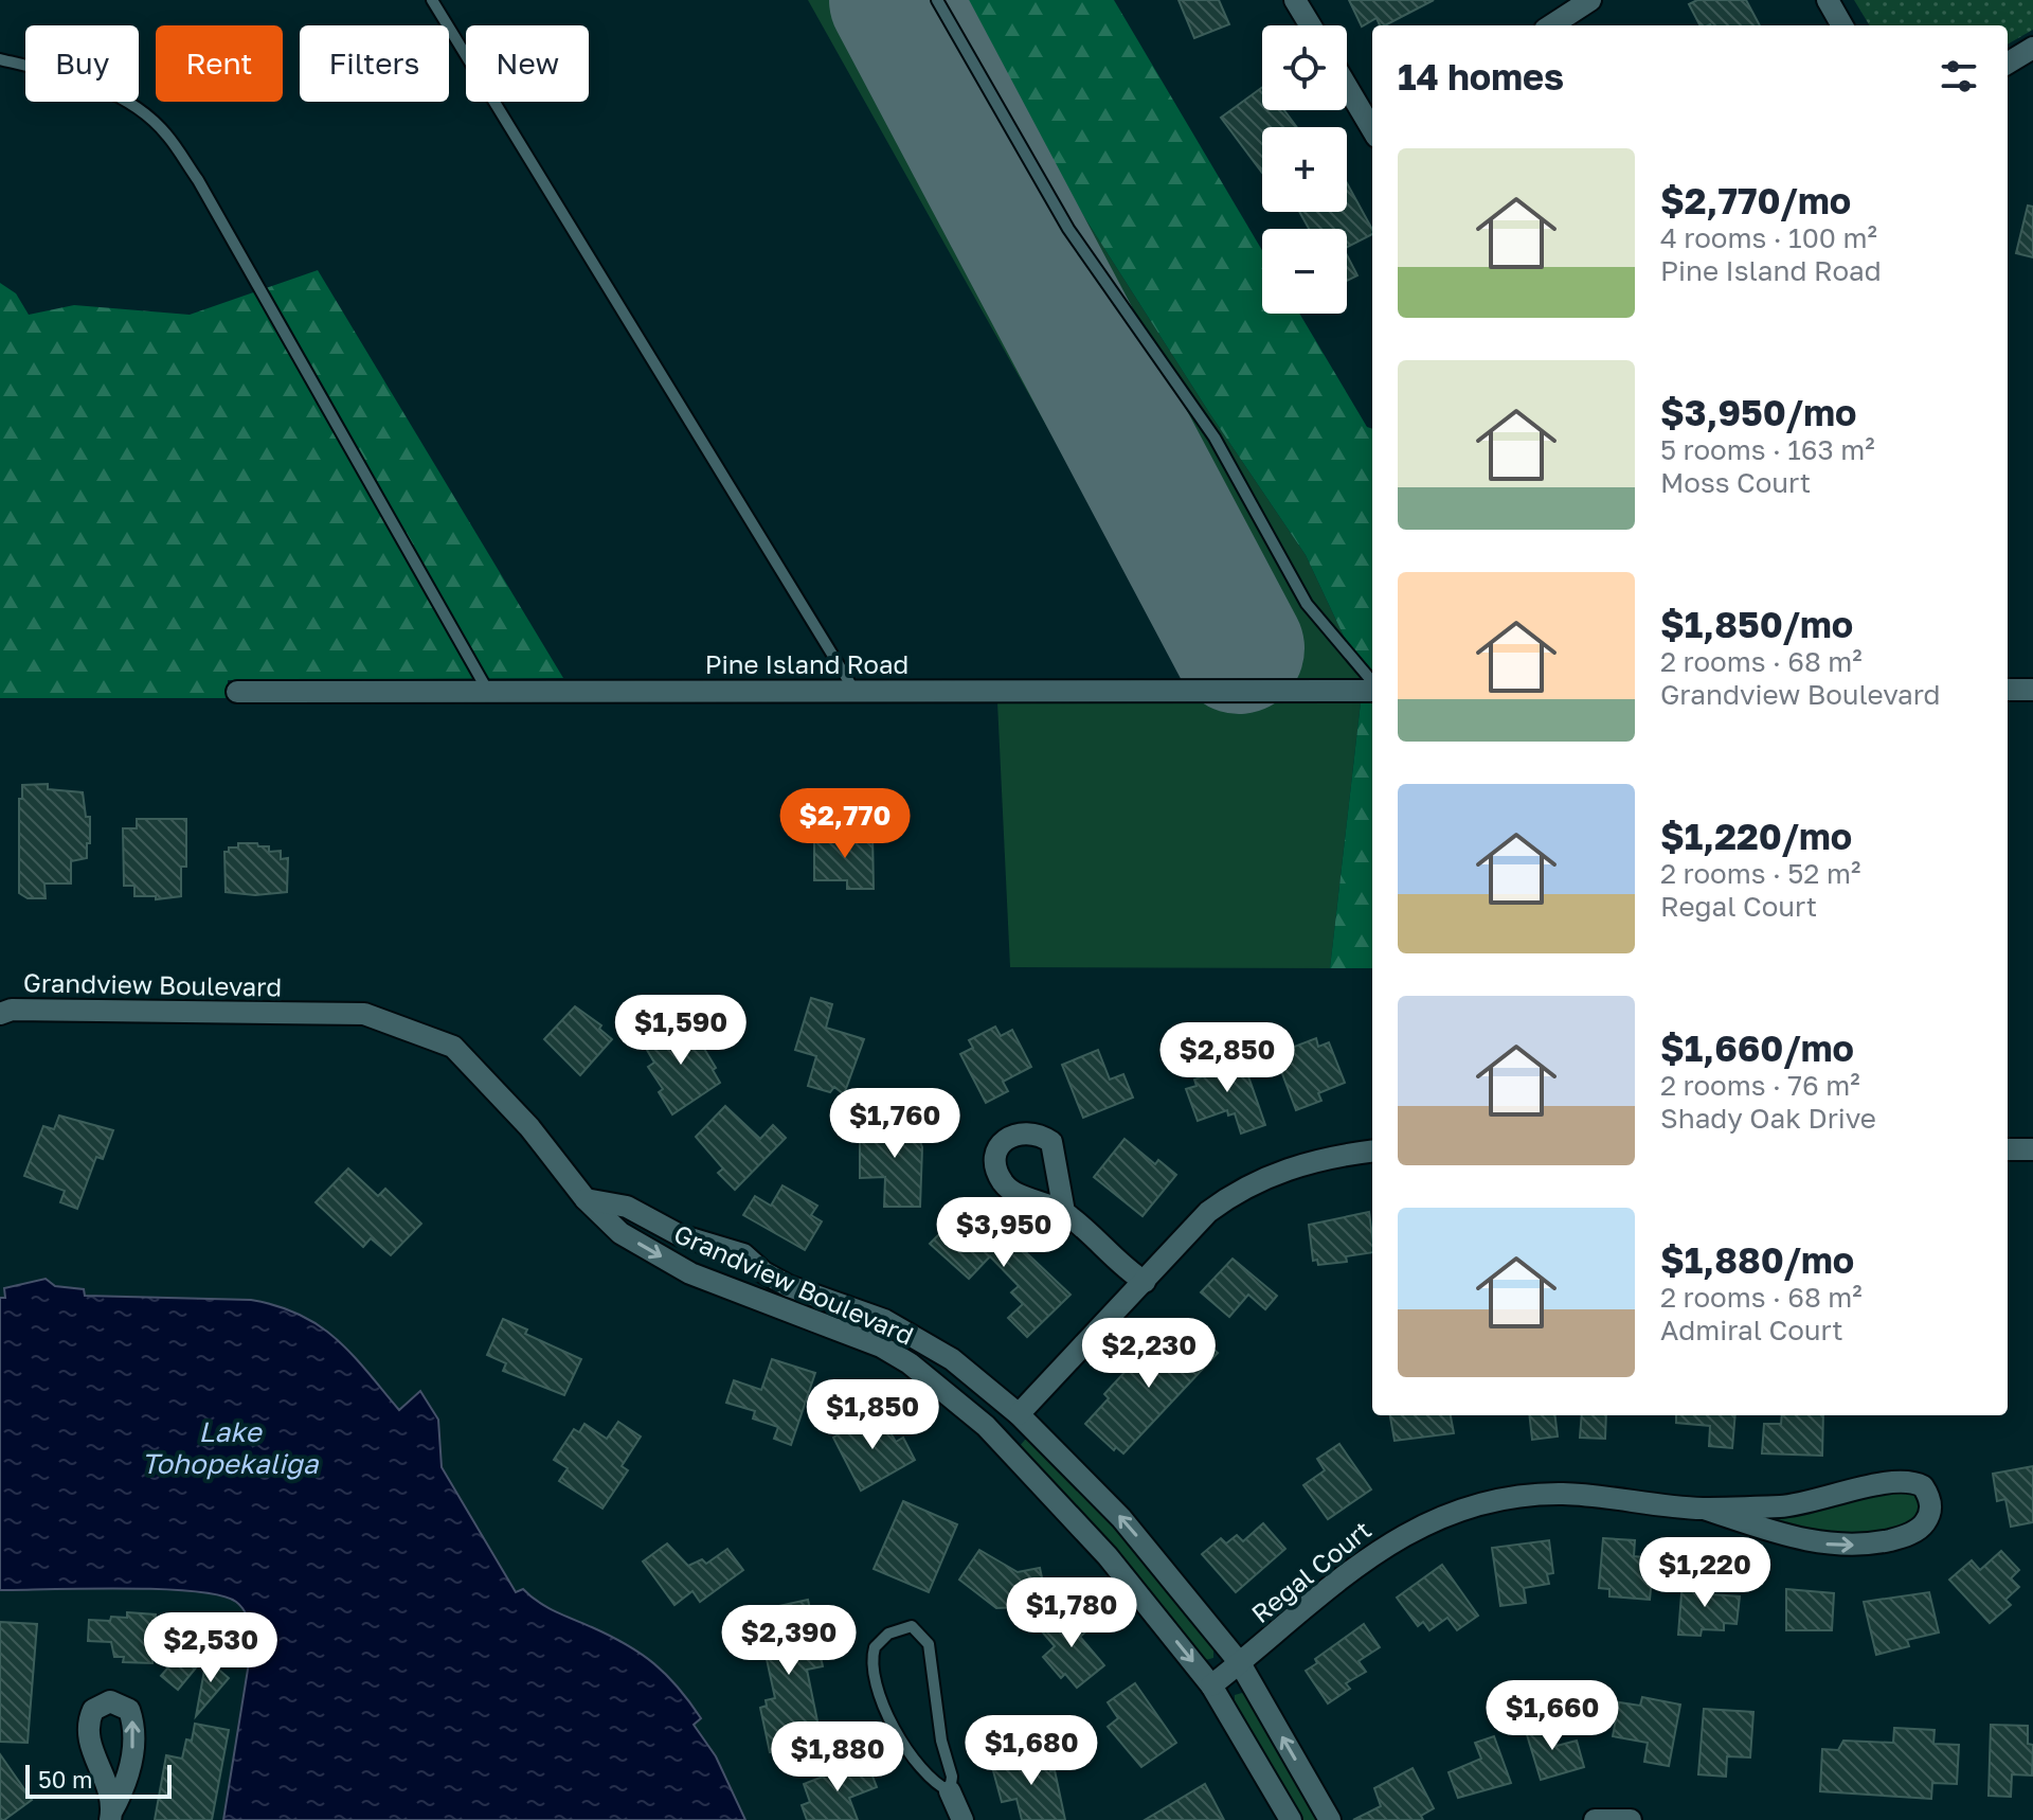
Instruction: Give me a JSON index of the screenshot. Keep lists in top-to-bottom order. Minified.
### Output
{"streets":{"street":["Pine Island Road","Grandview Boulevard","Regal Court"]},"crossings":[["Grandview Boulevard","Regal Court"]],"water":["Lake Tohopekaliga"],"scale_bar":"50 m","page":{"map_buttons":["+","−"],"chip":["Buy","Rent","Filters","New"],"heading":"14 homes","list":[{"name":"$2,770/mo","note":"4 rooms · 100 m² · Pine Island Road"},{"name":"$3,950/mo","note":"5 rooms · 163 m² · Moss Court"},{"name":"$1,850/mo","note":"2 rooms · 68 m² · Grandview Boulevard"},{"name":"$1,220/mo","note":"2 rooms · 52 m² · Regal Court"},{"name":"$1,660/mo","note":"2 rooms · 76 m² · Shady Oak Drive"},{"name":"$1,880/mo","note":"2 rooms · 68 m² · Admiral Court"}],"price":["$2,770","$1,590","$2,850","$1,760","$3,950","$2,230","$1,850","$1,220","$1,780","$2,390","$2,530","$1,660","$1,680","$1,880"],"scale":"50 m"}}
